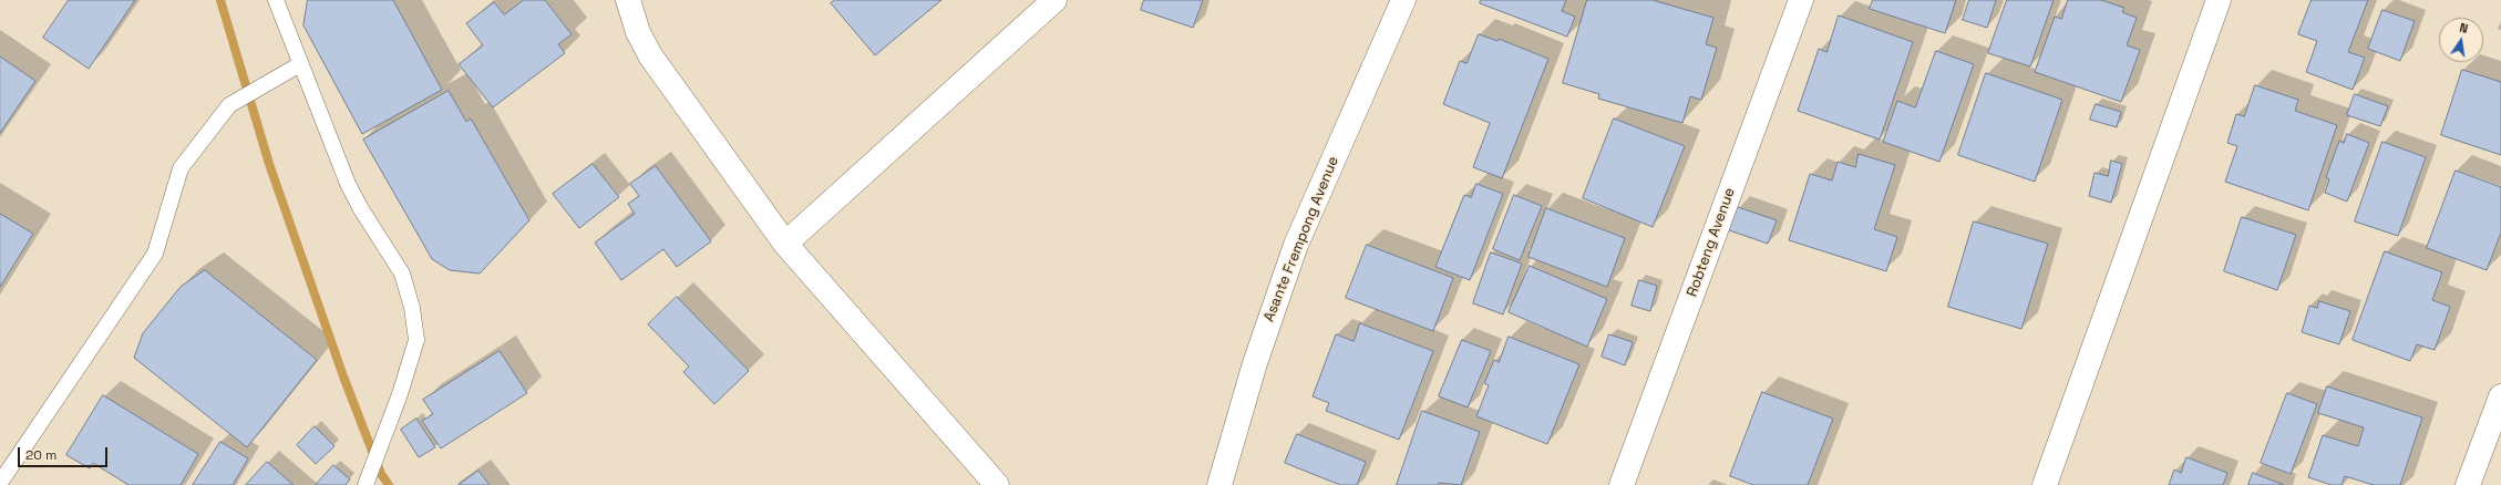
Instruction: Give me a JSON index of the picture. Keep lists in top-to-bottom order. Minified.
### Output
{"streets":{"street":["Asante Frempong Avenue","Robteng Avenue"]},"scale_bar":"20 m","north":"top"}
